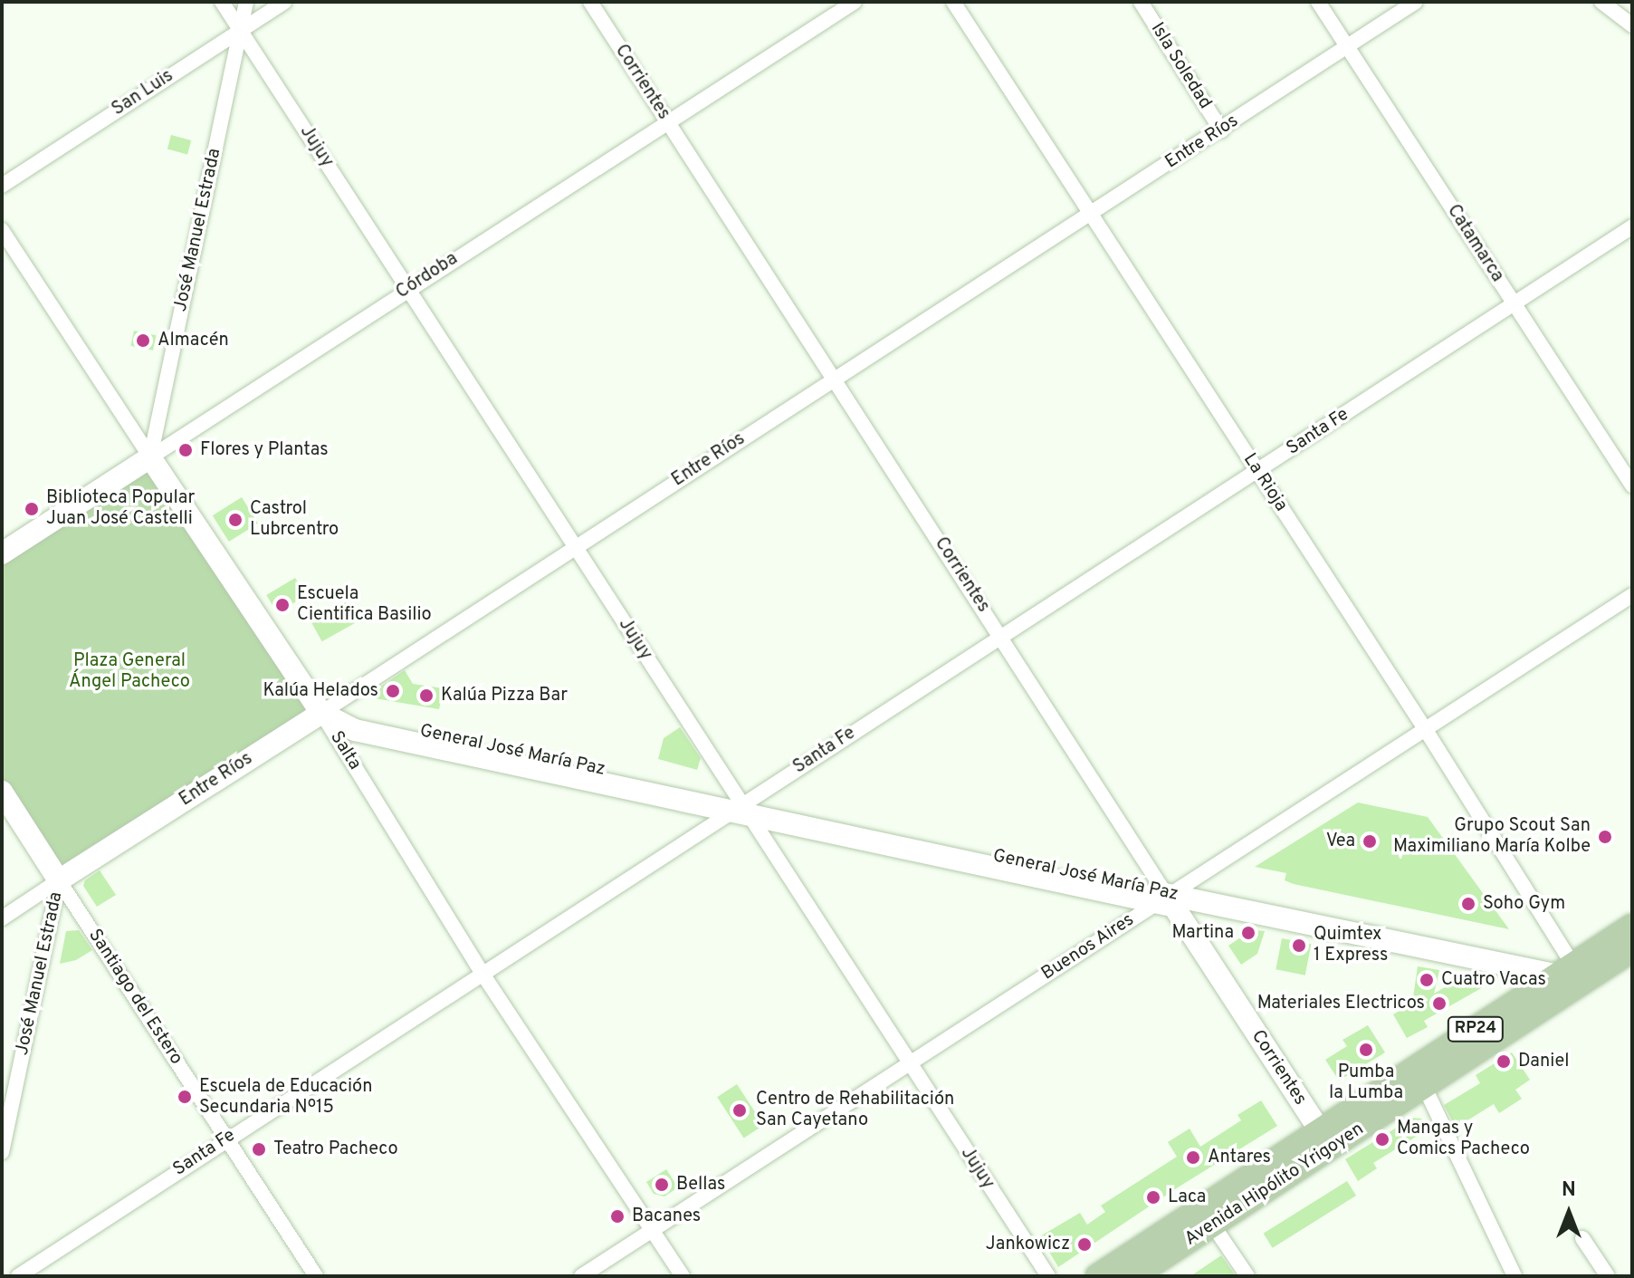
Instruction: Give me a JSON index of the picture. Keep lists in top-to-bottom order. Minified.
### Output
{"streets":{"main road":["RP24","Avenida Hipólito Yrigoyen"],"street":["Isla Soledad","Corrientes","San Luis","Entre Ríos","Jujuy","José Manuel Estrada","Catamarca","Córdoba","Santa Fe","La Rioja","Salta","General José María Paz","Buenos Aires","Santiago del Estero"]},"crossings":[["Isla Soledad","Entre Ríos"],["Corrientes","Entre Ríos"],["Corrientes","Córdoba"],["Corrientes","Santa Fe"],["Corrientes","General José María Paz"],["Corrientes","Buenos Aires"],["Corrientes","Avenida Hipólito Yrigoyen"],["San Luis","Jujuy"],["San Luis","José Manuel Estrada"],["Entre Ríos","Jujuy"],["Entre Ríos","José Manuel Estrada"],["Entre Ríos","Catamarca"],["Entre Ríos","La Rioja"],["Entre Ríos","Salta"],["Entre Ríos","General José María Paz"],["Entre Ríos","Santiago del Estero"],["Jujuy","José Manuel Estrada"],["Jujuy","Córdoba"],["Jujuy","Santa Fe"],["Jujuy","General José María Paz"],["Jujuy","Buenos Aires"],["José Manuel Estrada","Córdoba"],["José Manuel Estrada","Salta"],["José Manuel Estrada","Santiago del Estero"],["Catamarca","Santa Fe"],["Córdoba","Salta"],["Santa Fe","La Rioja"],["Santa Fe","Salta"],["Santa Fe","General José María Paz"],["Santa Fe","Santiago del Estero"],["La Rioja","General José María Paz"],["La Rioja","Buenos Aires"],["La Rioja","Avenida Hipólito Yrigoyen"],["Salta","General José María Paz"],["Salta","Buenos Aires"],["General José María Paz","Buenos Aires"],["General José María Paz","Avenida Hipólito Yrigoyen"]],"parks":["Plaza General Ángel Pacheco"],"places":["Almacén","Flores y Plantas","Biblioteca Popular Juan José Castelli","Castrol Lubrcentro","Escuela Cientifica Basilio","Kalúa Helados","Kalúa Pizza Bar","Grupo Scout San Maximiliano María Kolbe","Vea","Soho Gym","Martina","Quimtex 1 Express","Cuatro Vacas","Materiales Electricos","Pumba la Lumba","Daniel","Escuela de Educación Secundaria Nº15","Centro de Rehabilitación San Cayetano","Mangas y Comics Pacheco","Teatro Pacheco","Antares","Bellas","Laca","Bacanes","Jankowicz"],"north":"top"}
